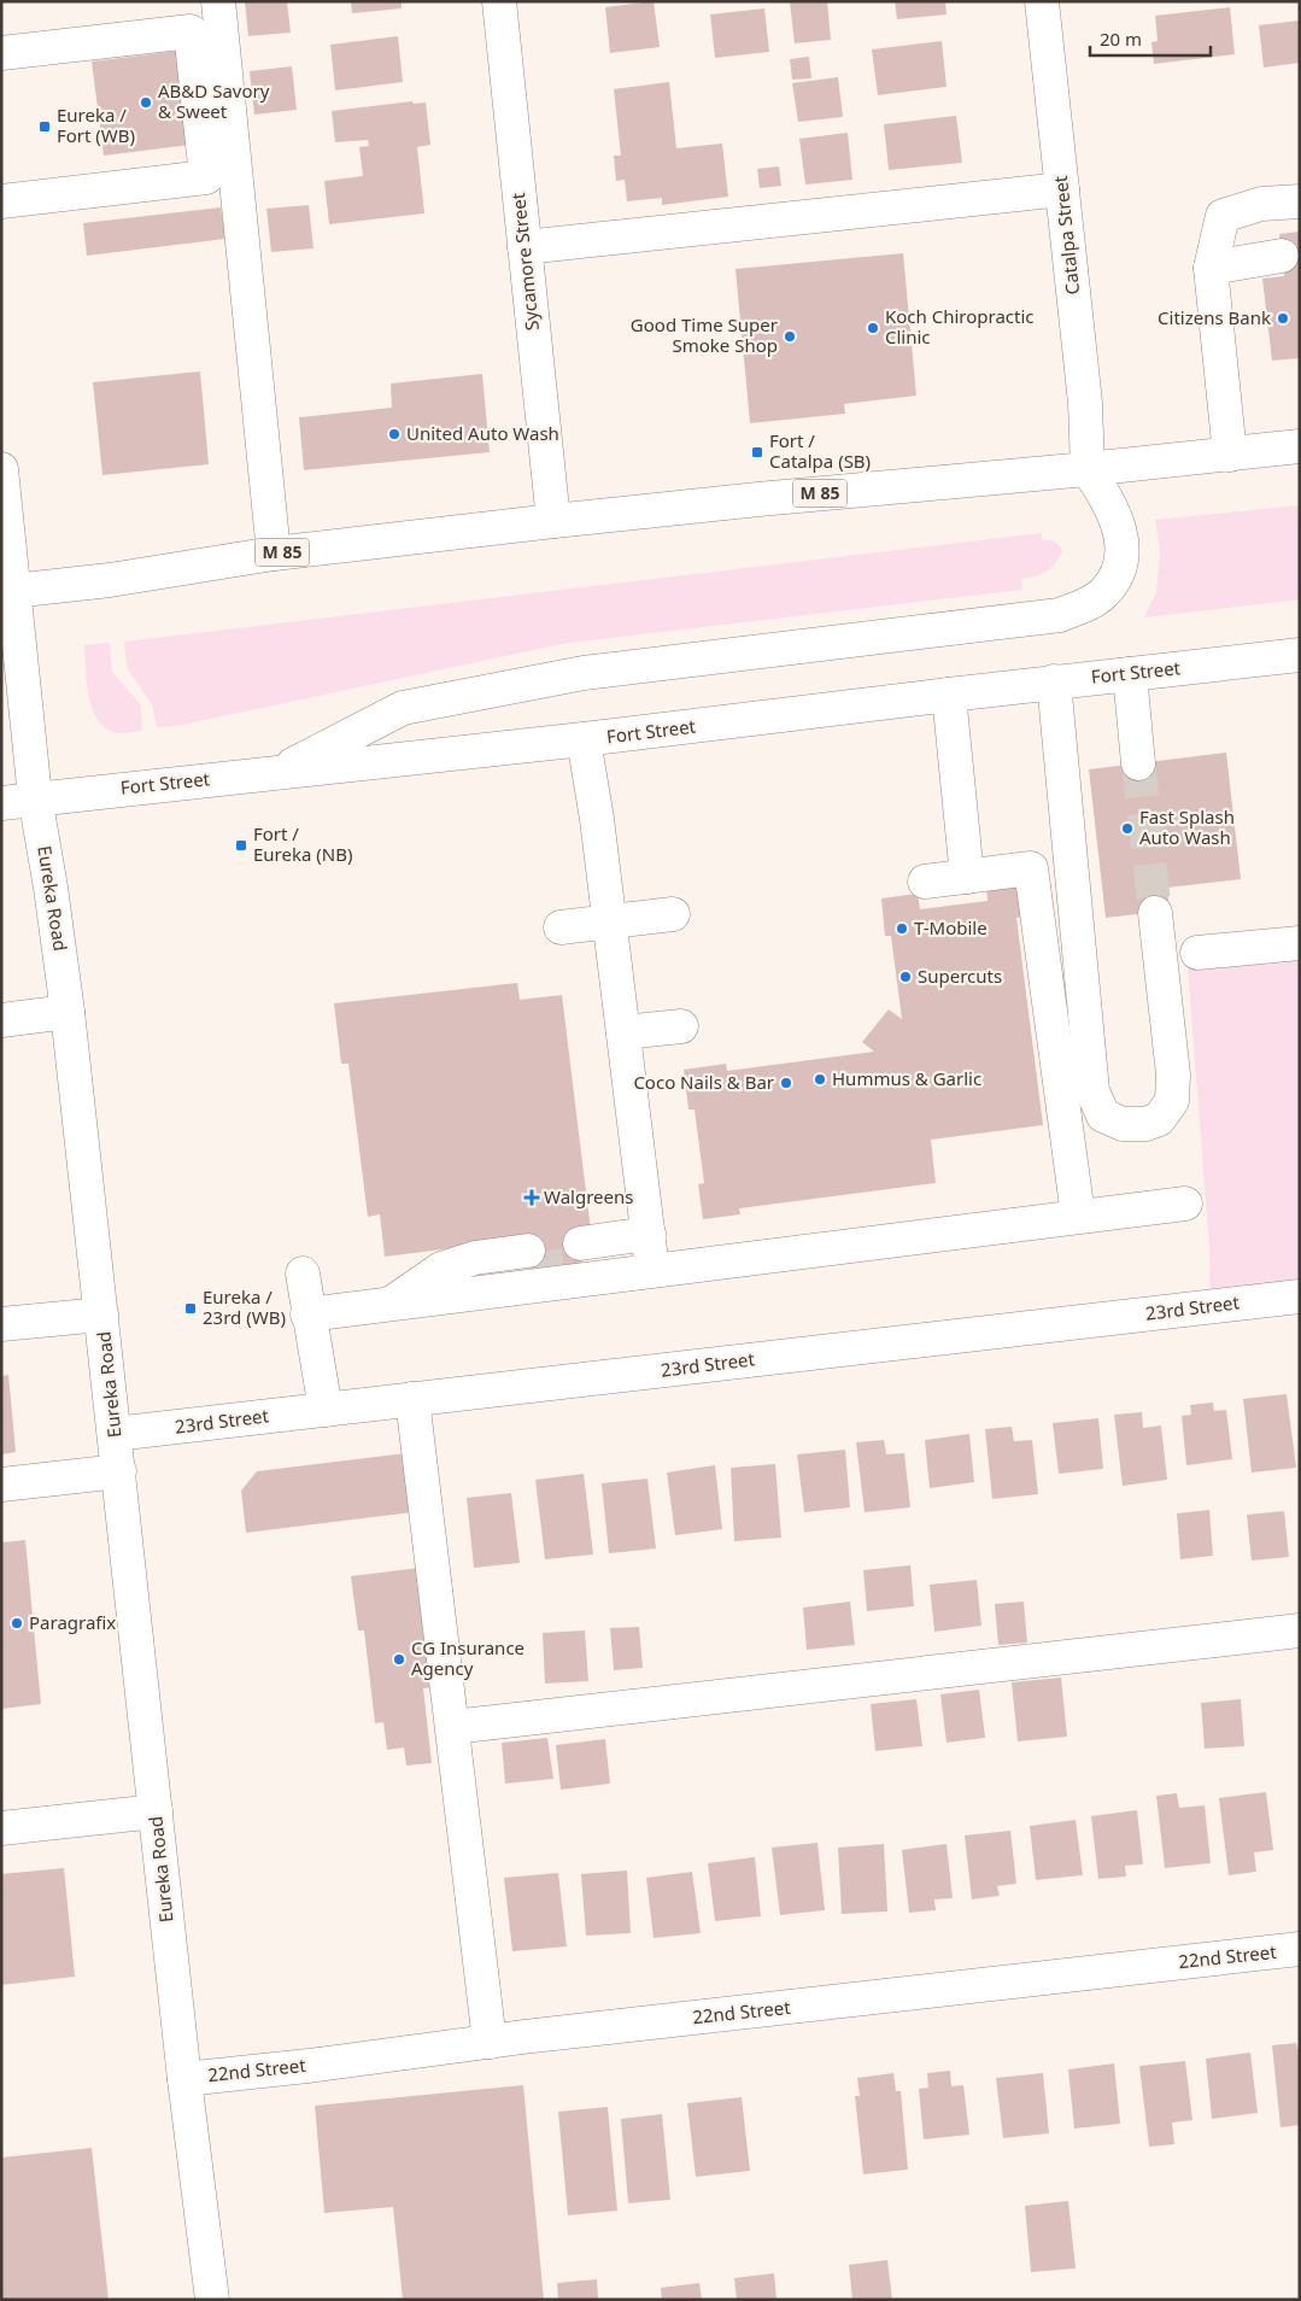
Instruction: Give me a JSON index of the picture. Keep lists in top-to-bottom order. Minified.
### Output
{"streets":{"main road":["Catalpa Street","Sycamore Street","M 85","Fort Street","Eureka Road","23rd Street","22nd Street"]},"crossings":[["Catalpa Street","M 85"],["Sycamore Street","M 85"],["M 85","Eureka Road"],["Fort Street","Eureka Road"],["Eureka Road","23rd Street"],["Eureka Road","22nd Street"]],"places":{"other":["AB&D Savory & Sweet","Citizens Bank","Koch Chiropractic Clinic","Good Time Super Smoke Shop","United Auto Wash","Fast Splash Auto Wash","T-Mobile","Supercuts","Hummus & Garlic","Coco Nails & Bar","Paragrafix","CG Insurance Agency"],"transit":["Eureka / Fort (WB)","Fort / Catalpa (SB)","Fort / Eureka (NB)","Eureka / 23rd (WB)"],"health":["Walgreens"]},"scale_bar":"20 m"}
